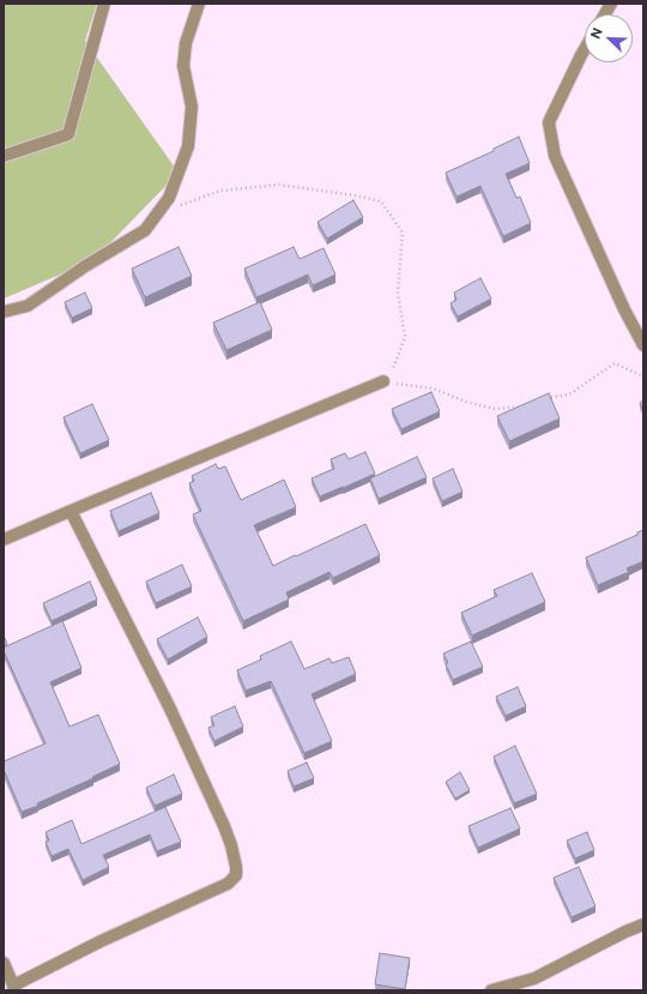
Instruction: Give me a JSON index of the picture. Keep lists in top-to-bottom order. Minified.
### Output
{"north":"top left"}
